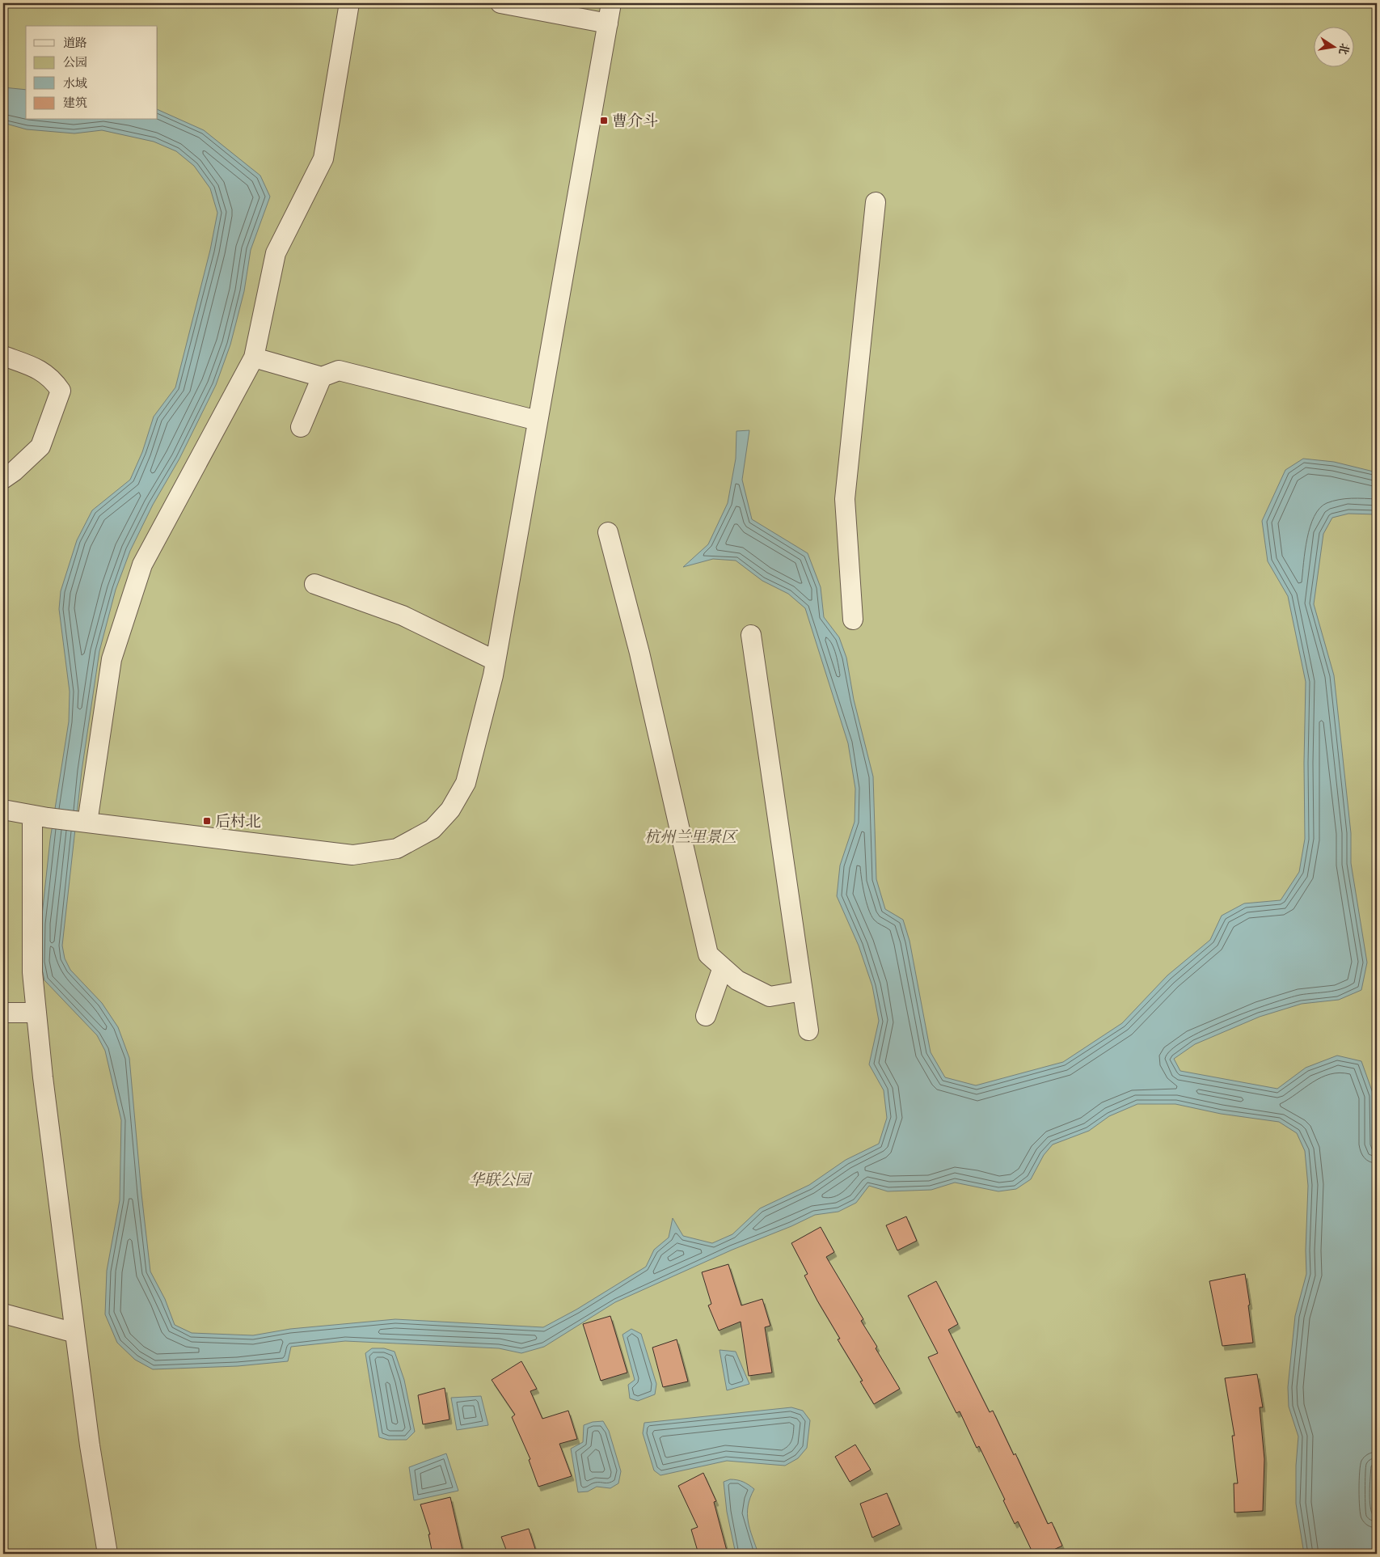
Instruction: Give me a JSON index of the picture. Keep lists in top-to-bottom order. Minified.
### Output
{"parks":["杭州兰里景区","华联公园"],"places":{"transit":["曹介斗","后村北"]},"legend":["道路","公园","水域","建筑"],"north":"right"}
